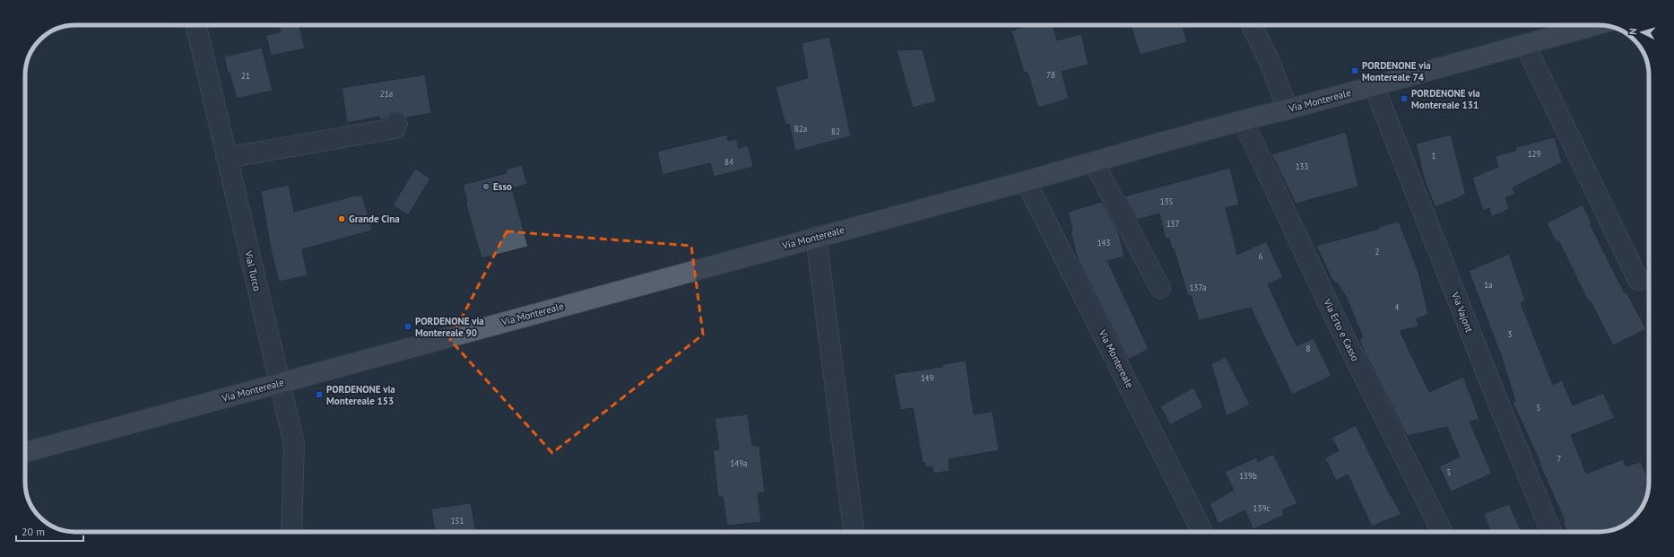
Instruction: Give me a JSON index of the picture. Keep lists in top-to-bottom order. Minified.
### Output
{"streets":{"main road":["Via Montereale"],"street":["Vial Turco","Via Vajont","Via Erto e Casso"]},"crossings":[["Via Montereale","Vial Turco"],["Via Montereale","Via Vajont"],["Via Montereale","Via Erto e Casso"]],"places":{"transit":["PORDENONE via Montereale 74","PORDENONE via Montereale 131","PORDENONE via Montereale 90","PORDENONE via Montereale 153"],"other":["Esso","Grande Cina"]},"house_numbers":["78","21","21a","82a","82","129","1","84","133","135","137","143","2","6","1a","137a","4","3","8","149","5","7","149a","5","139b","139c","151"],"scale_bar":"20 m","north":"left"}
